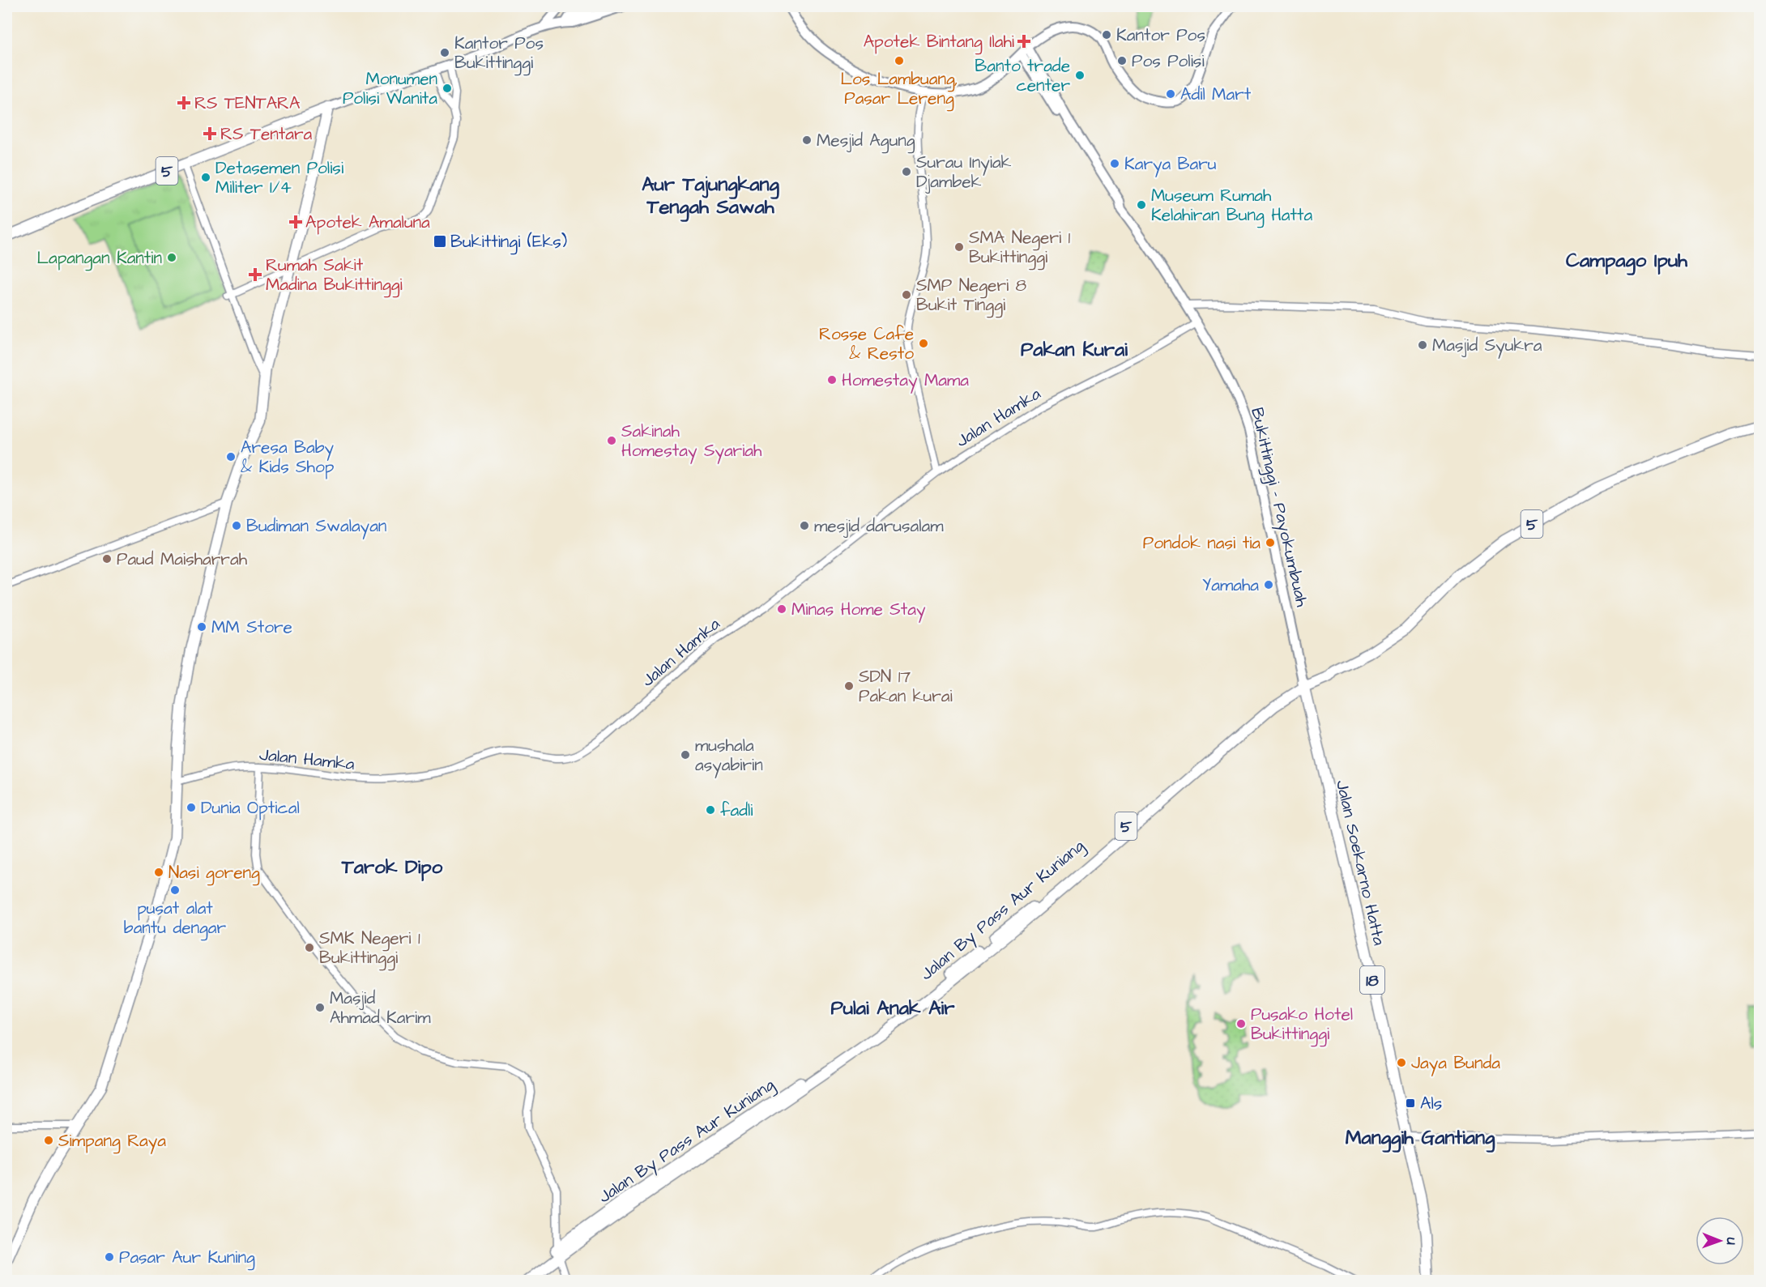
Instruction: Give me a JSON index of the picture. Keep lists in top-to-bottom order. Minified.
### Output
{"streets":{"highway":["5","Jalan Soekarno Hatta","Jalan By Pass Aur Kuniang","18"],"main road":["Bukittinggi - Payokumbuah"],"street":["Jalan Hamka"]},"crossings":[["5","Bukittinggi - Payokumbuah"],["5","Jalan Soekarno Hatta"],["5","Jalan By Pass Aur Kuniang"],["Jalan Hamka","Bukittinggi - Payokumbuah"],["Bukittinggi - Payokumbuah","Jalan Soekarno Hatta"],["Bukittinggi - Payokumbuah","Jalan By Pass Aur Kuniang"],["Jalan Soekarno Hatta","Jalan By Pass Aur Kuniang"]],"districts":["Aur Tajungkang Tengah Sawah","Campago Ipuh","Pakan Kurai","Tarok Dipo","Pulai Anak Air","Manggih Gantiang"],"places":{"other":["Kantor Pos","Kantor Pos Bukittinggi","Los Lambuang, Pasar Lereng","Pos Polisi","Banto trade center","Monumen Polisi Wanita","Adil Mart","Mesjid Agung","Karya Baru","Surau Inyiak Djambek","Detasemen Polisi Militer I/4","Museum Rumah Kelahiran Bung Hatta","SMA Negeri 1 Bukittinggi","Lapangan Kantin","SMP Negeri 8 Bukit Tinggi","Rosse Cafe & Resto","Masjid Syukra","Homestay Mama","Sakinah Homestay Syariah","Aresa Baby & Kids Shop","Budiman Swalayan","mesjid darusalam","Pondok nasi tia","Paud Maisharrah","Yamaha","Minas Home Stay","MM Store","SDN 17 Pakan kurai","mushala asyabirin","Dunia Optical","fadli","Nasi goreng","pusat alat bantu dengar","SMK Negeri 1 Bukittinggi","Masjid Ahmad Karim","Pusako Hotel Bukittinggi","Jaya Bunda","Simpang Raya","Pasar Aur Kuning"],"health":["Apotek Bintang Ilahi","RS TENTARA","RS Tentara","Apotek Amaluna","Rumah Sakit Madina Bukittinggi"],"transit":["Bukittingi (Eks)","Als"]},"north":"right"}
